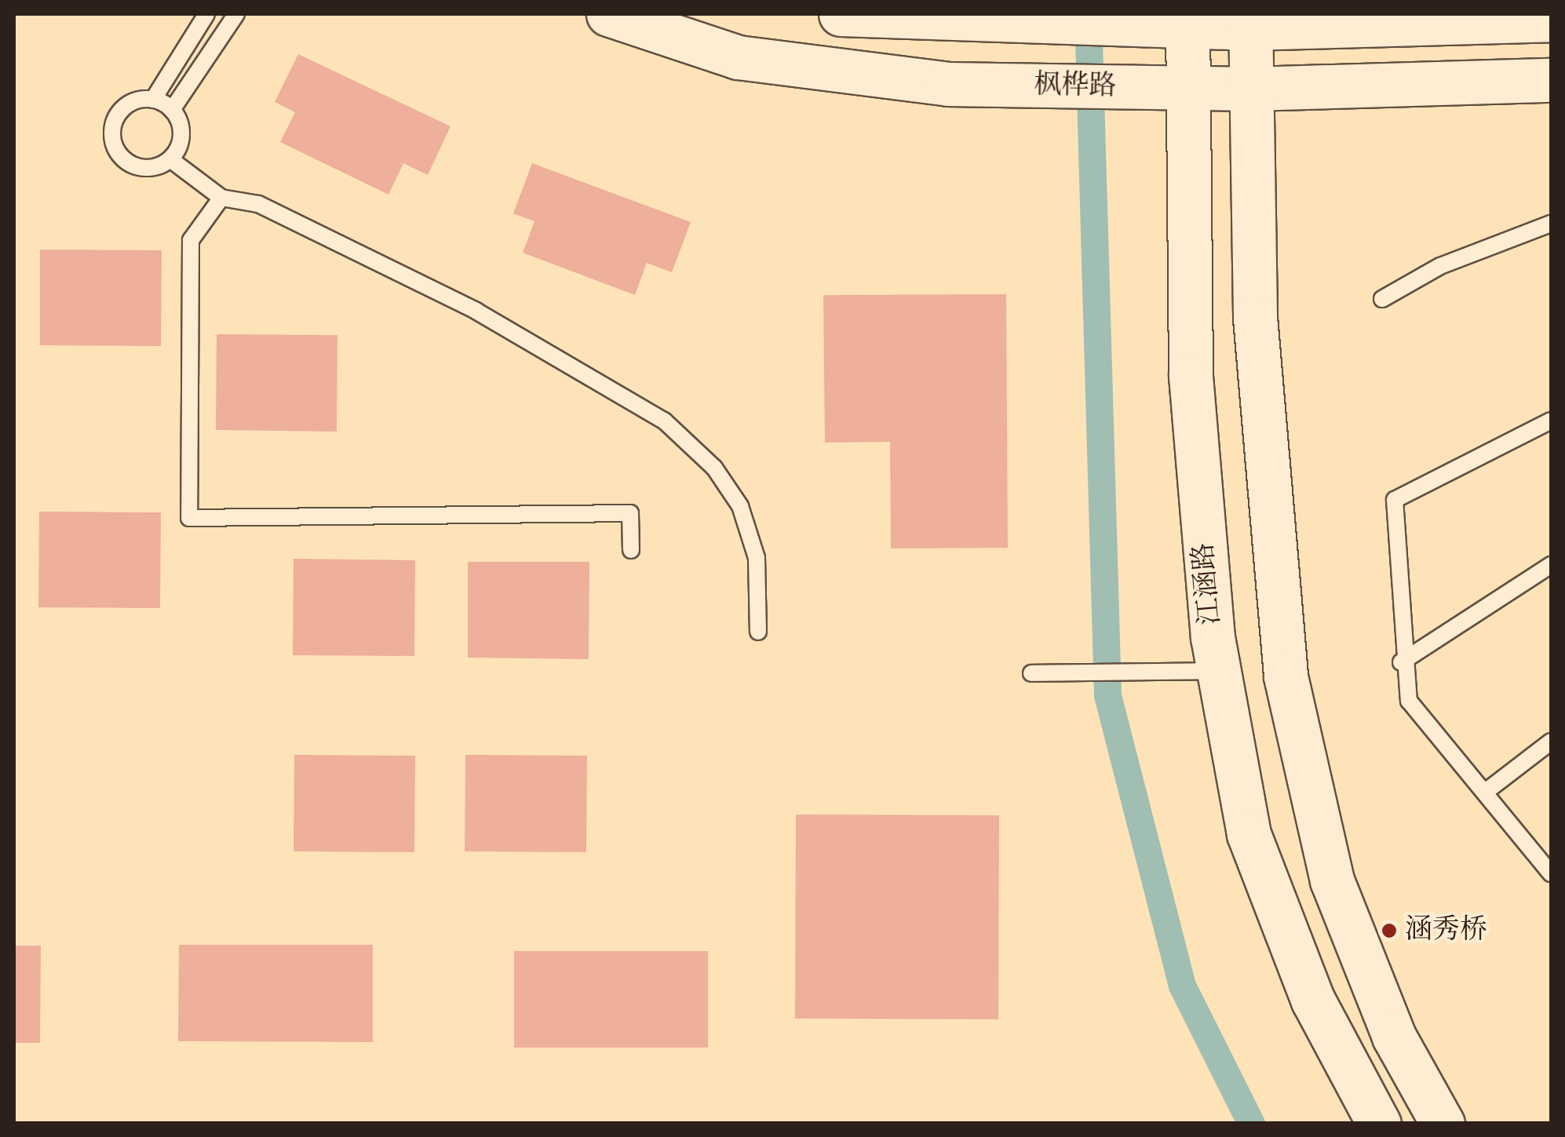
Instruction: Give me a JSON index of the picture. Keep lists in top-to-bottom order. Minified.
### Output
{"streets":{"main road":["枫桦路","江涵路"]},"crossings":[["枫桦路","江涵路"]],"places":["涵秀桥"]}
